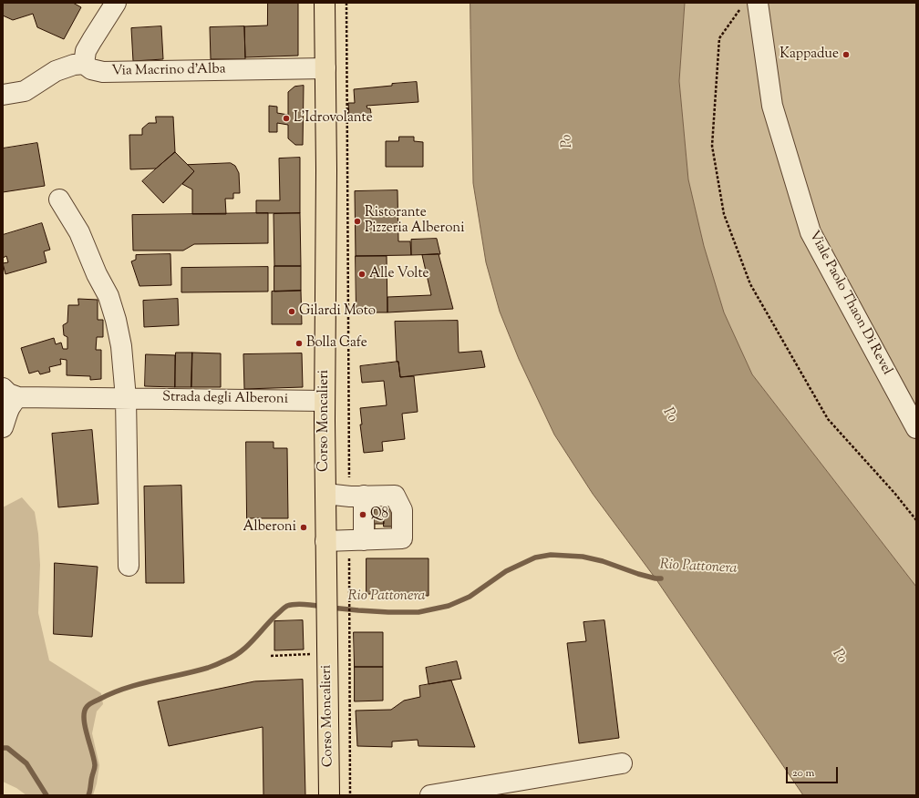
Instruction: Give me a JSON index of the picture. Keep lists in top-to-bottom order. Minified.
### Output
{"streets":{"main road":["Corso Moncalieri"],"street":["Via Macrino d'Alba","Viale Paolo Thaon Di Revel","Strada degli Alberoni"]},"crossings":[["Via Macrino d'Alba","Corso Moncalieri"],["Strada degli Alberoni","Corso Moncalieri"]],"water":["Po","Rio Pattonera"],"places":["Kappadue","L'Idrovolante","Ristorante Pizzeria Alberoni","Alle Volte","Gilardi Moto","Bolla Cafe","Q8","Alberoni"],"scale_bar":"20 m"}
